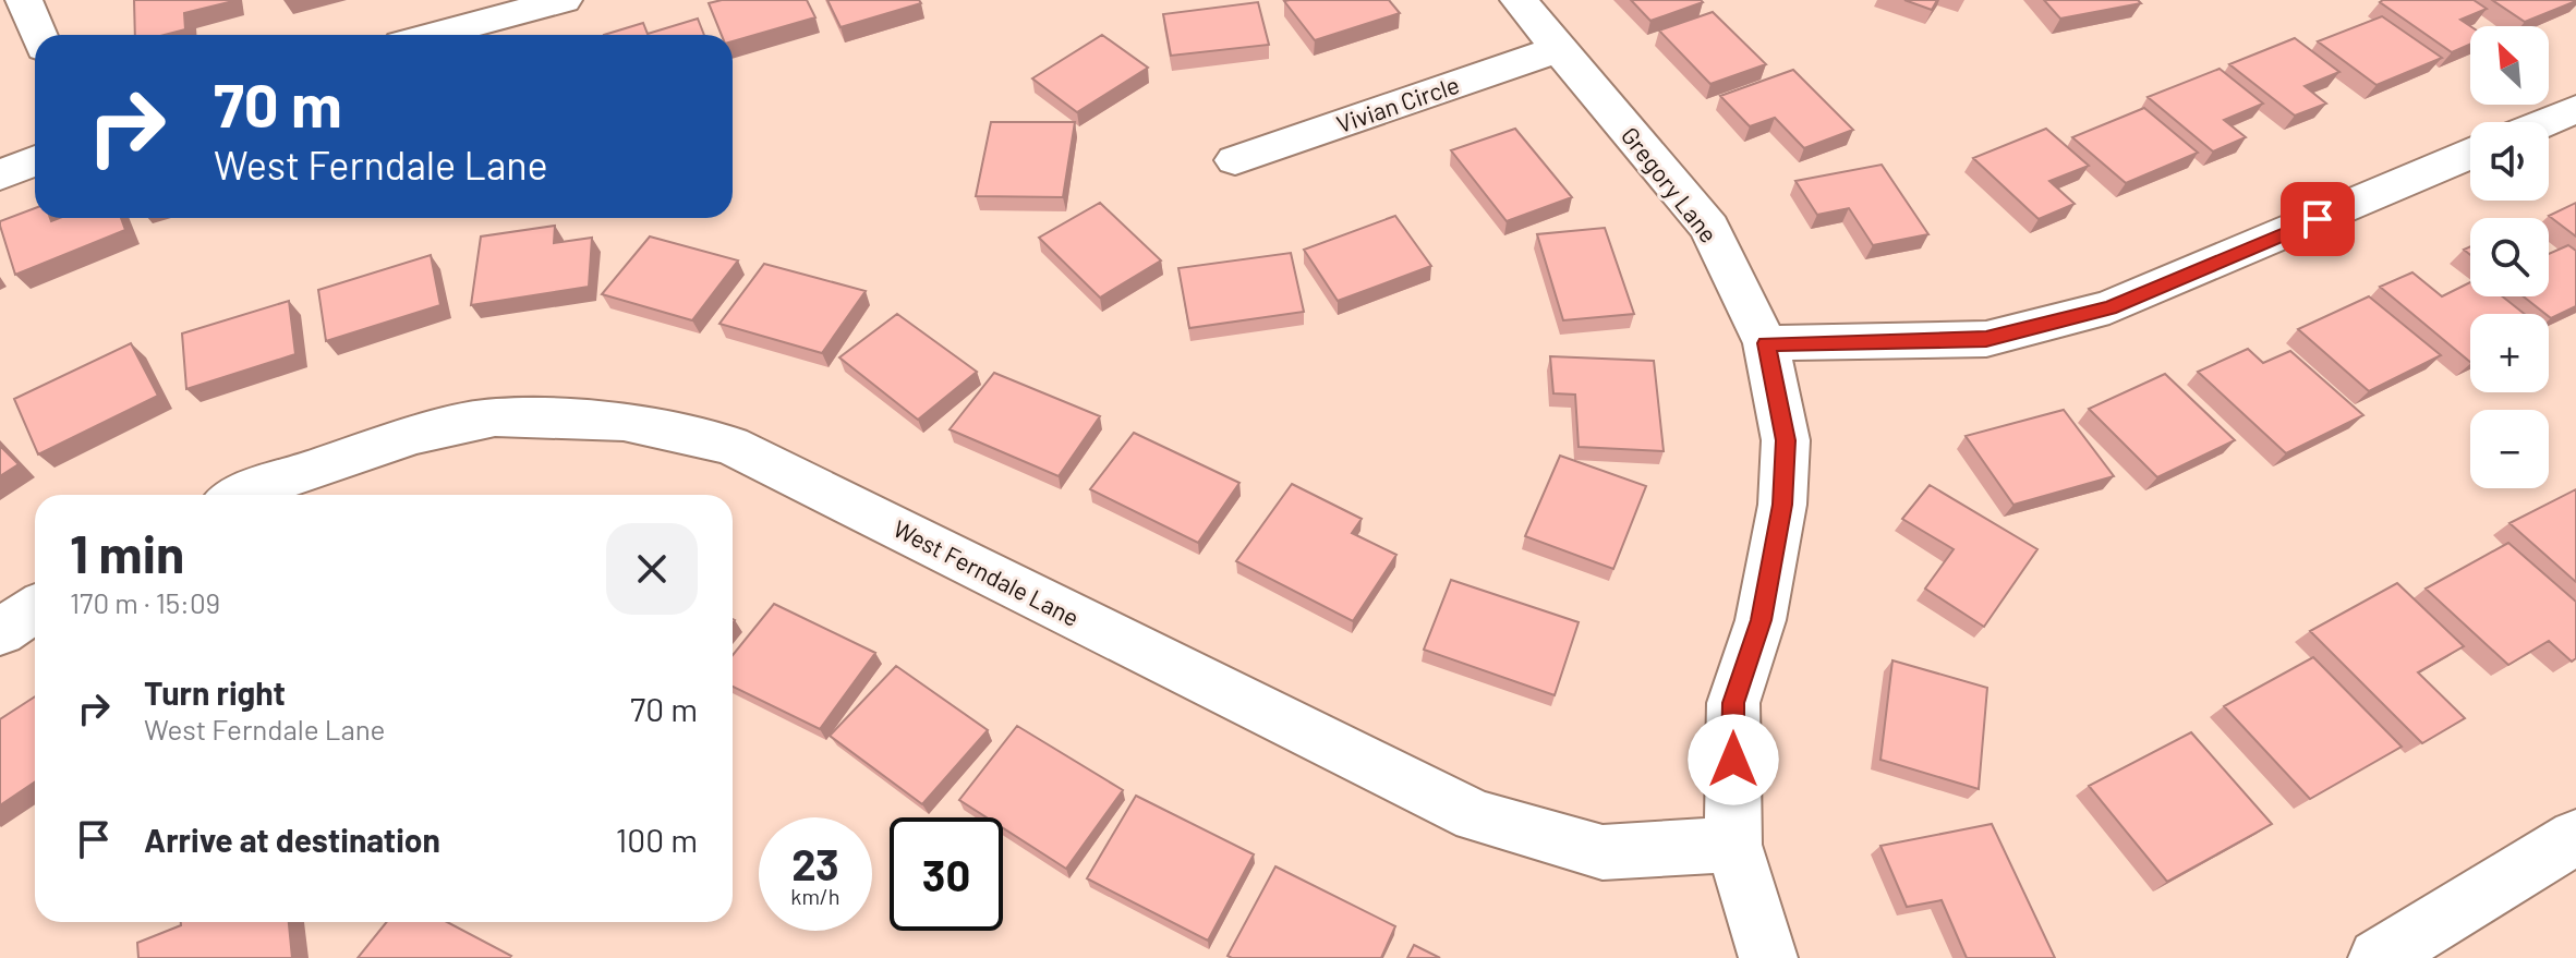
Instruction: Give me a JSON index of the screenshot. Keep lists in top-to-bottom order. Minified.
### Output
{"streets":{"street":["Vivian Circle","Gregory Lane","West Ferndale Lane"]},"crossings":[["Vivian Circle","Gregory Lane"],["Gregory Lane","West Ferndale Lane"]],"north":"top left","page":{"map_buttons":["+","−"],"turn":["70 m","West Ferndale Lane"],"heading":["1 min","170 m · 15:09"],"list":[{"name":"Turn right","note":"West Ferndale Lane","value":"70 m"},{"name":"Arrive at destination","value":"100 m"}],"speed":"23 km/h","limit":"30"}}
